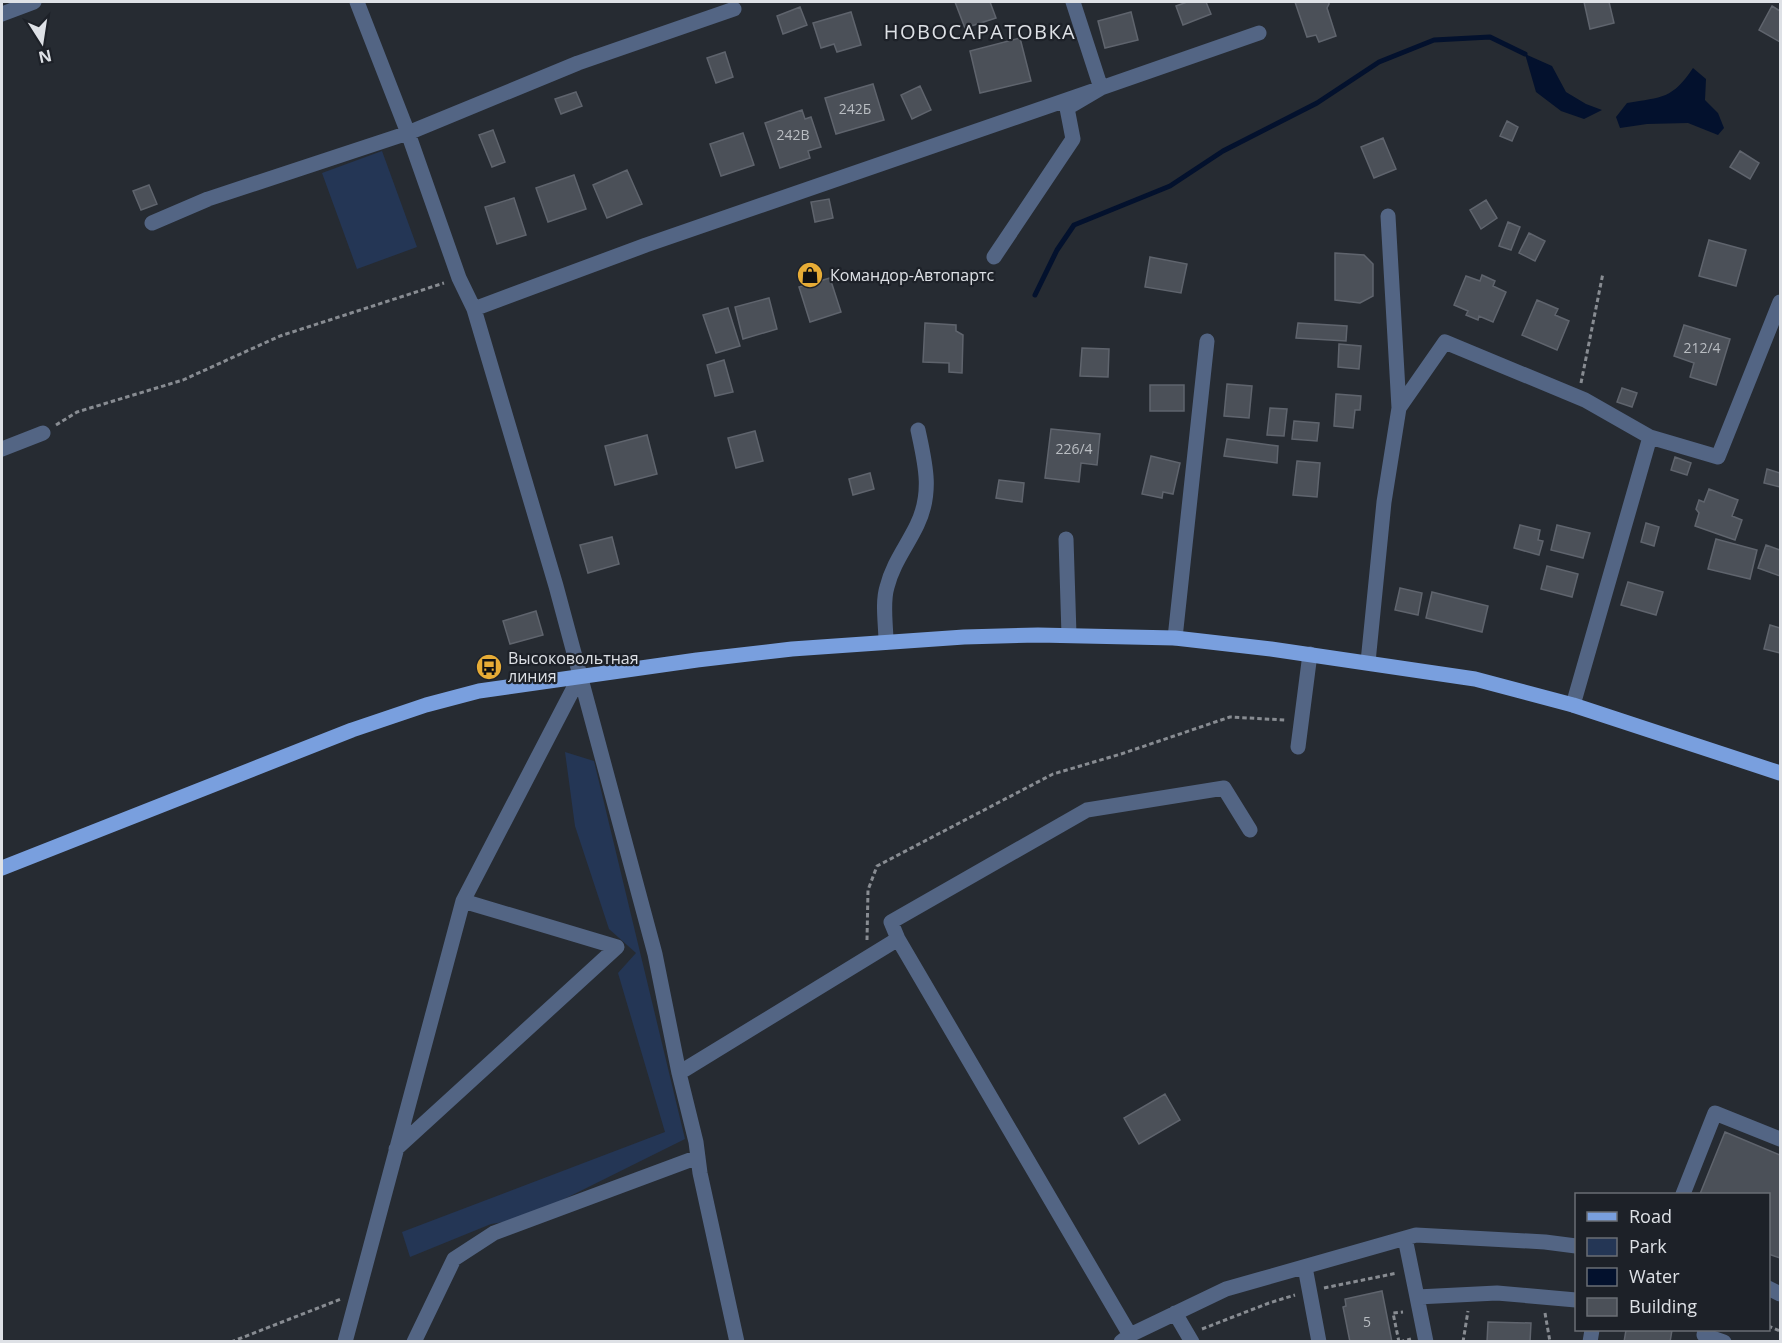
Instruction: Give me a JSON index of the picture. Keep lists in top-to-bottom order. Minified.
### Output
{"districts":["НОВОСАРАТОВКА"],"places":{"shop":["Командор-Автопартс"],"bus stop":["Высоковольтная линия"]},"house_numbers":["242Б","242В","212/4","226/4","5"],"legend":["Road","Park","Water","Building"],"north":"bottom"}
